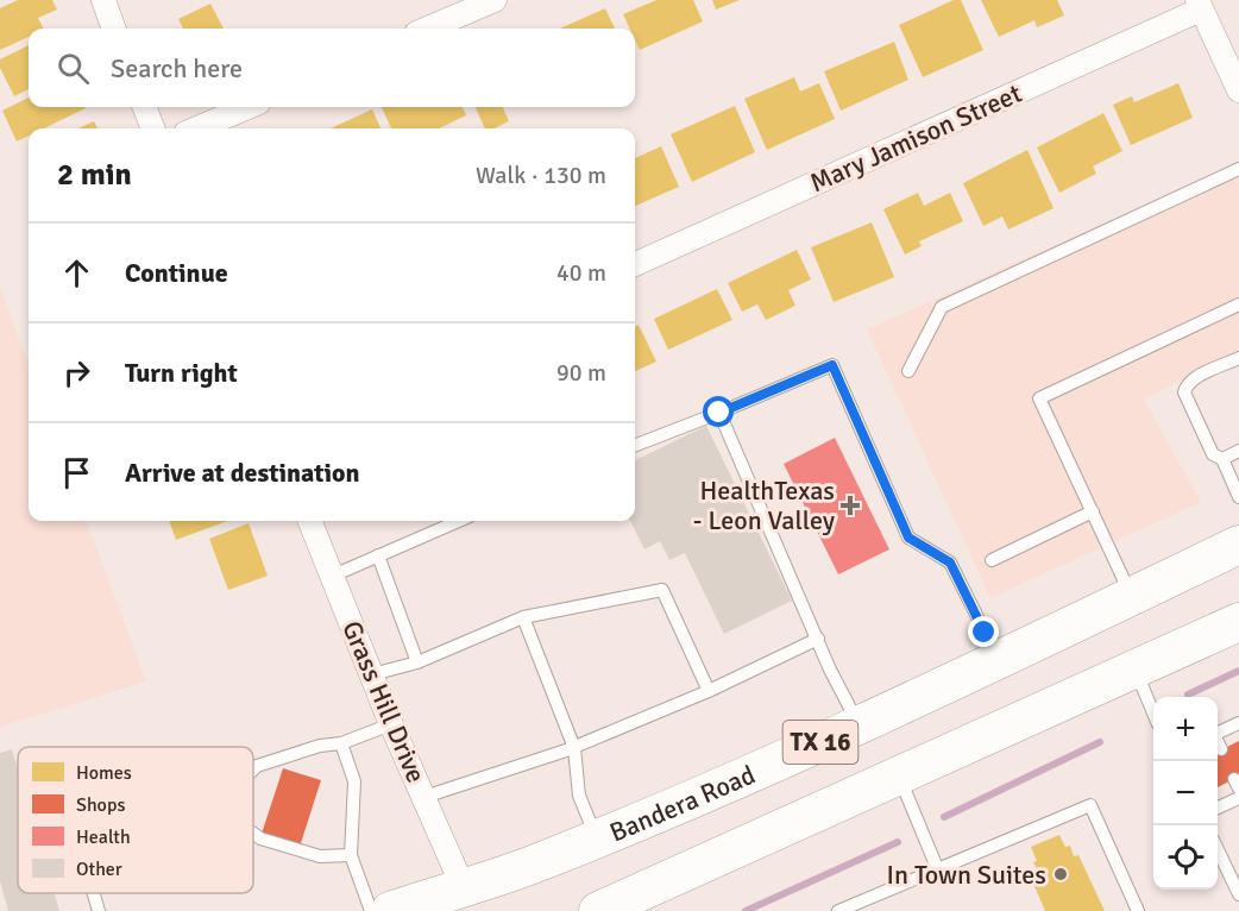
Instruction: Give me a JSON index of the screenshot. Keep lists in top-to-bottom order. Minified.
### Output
{"streets":{"main road":["TX 16","Bandera Road"],"street":["Mary Jamison Street","Grass Hill Drive"]},"crossings":[["Grass Hill Drive","Bandera Road"]],"places":{"health":["HealthTexas - Leon Valley"],"other":["In Town Suites"]},"legend":["Homes","Shops","Health","Other"],"page":{"search":"Search here","heading":["2 min","Walk · 130 m"],"list":[["Continue","40 m"],["Turn right","90 m"],"Arrive at destination"],"map_buttons":["+","−"]}}
